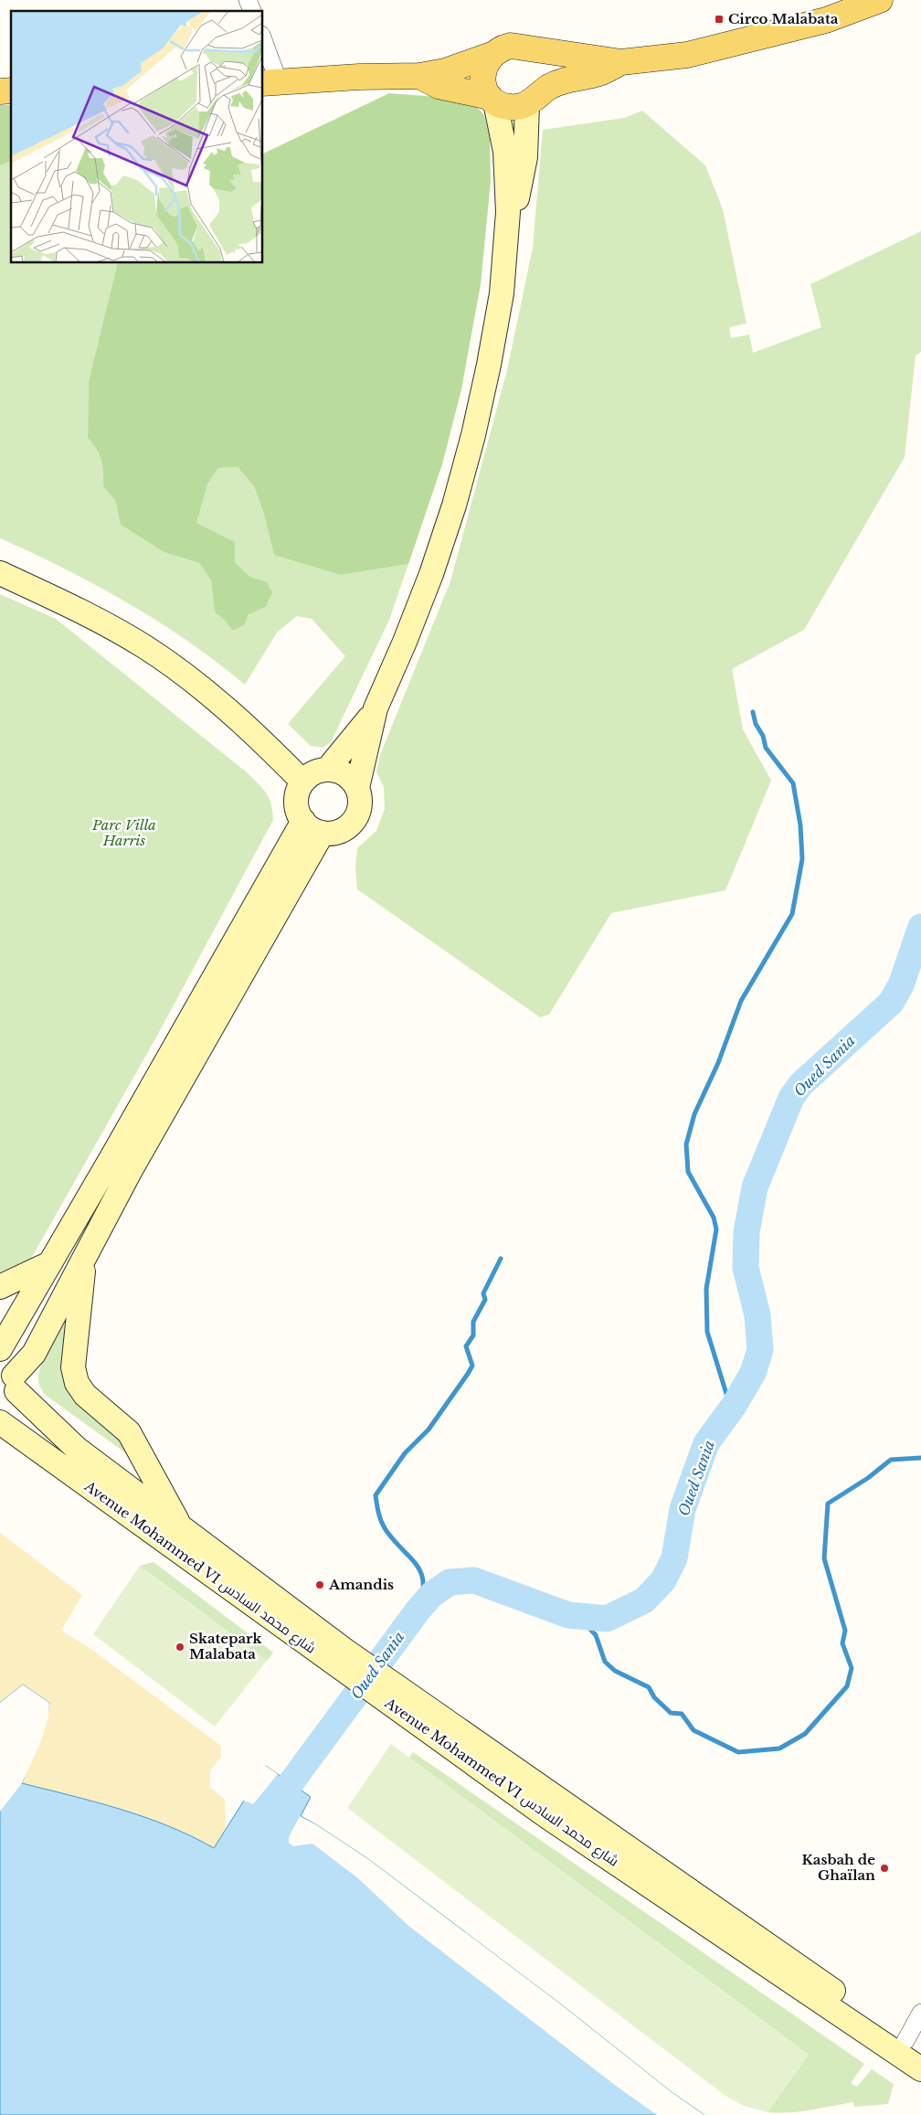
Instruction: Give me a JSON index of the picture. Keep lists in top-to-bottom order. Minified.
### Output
{"streets":{"street":["Avenue Mohammed VI شارع محمد السادس"]},"water":["Oued Sania"],"parks":["Parc Villa Harris"],"places":{"transit":["Circo Malabata"],"other":["Amandis","Skatepark Malabata","Kasbah de Ghaïlan"]}}
